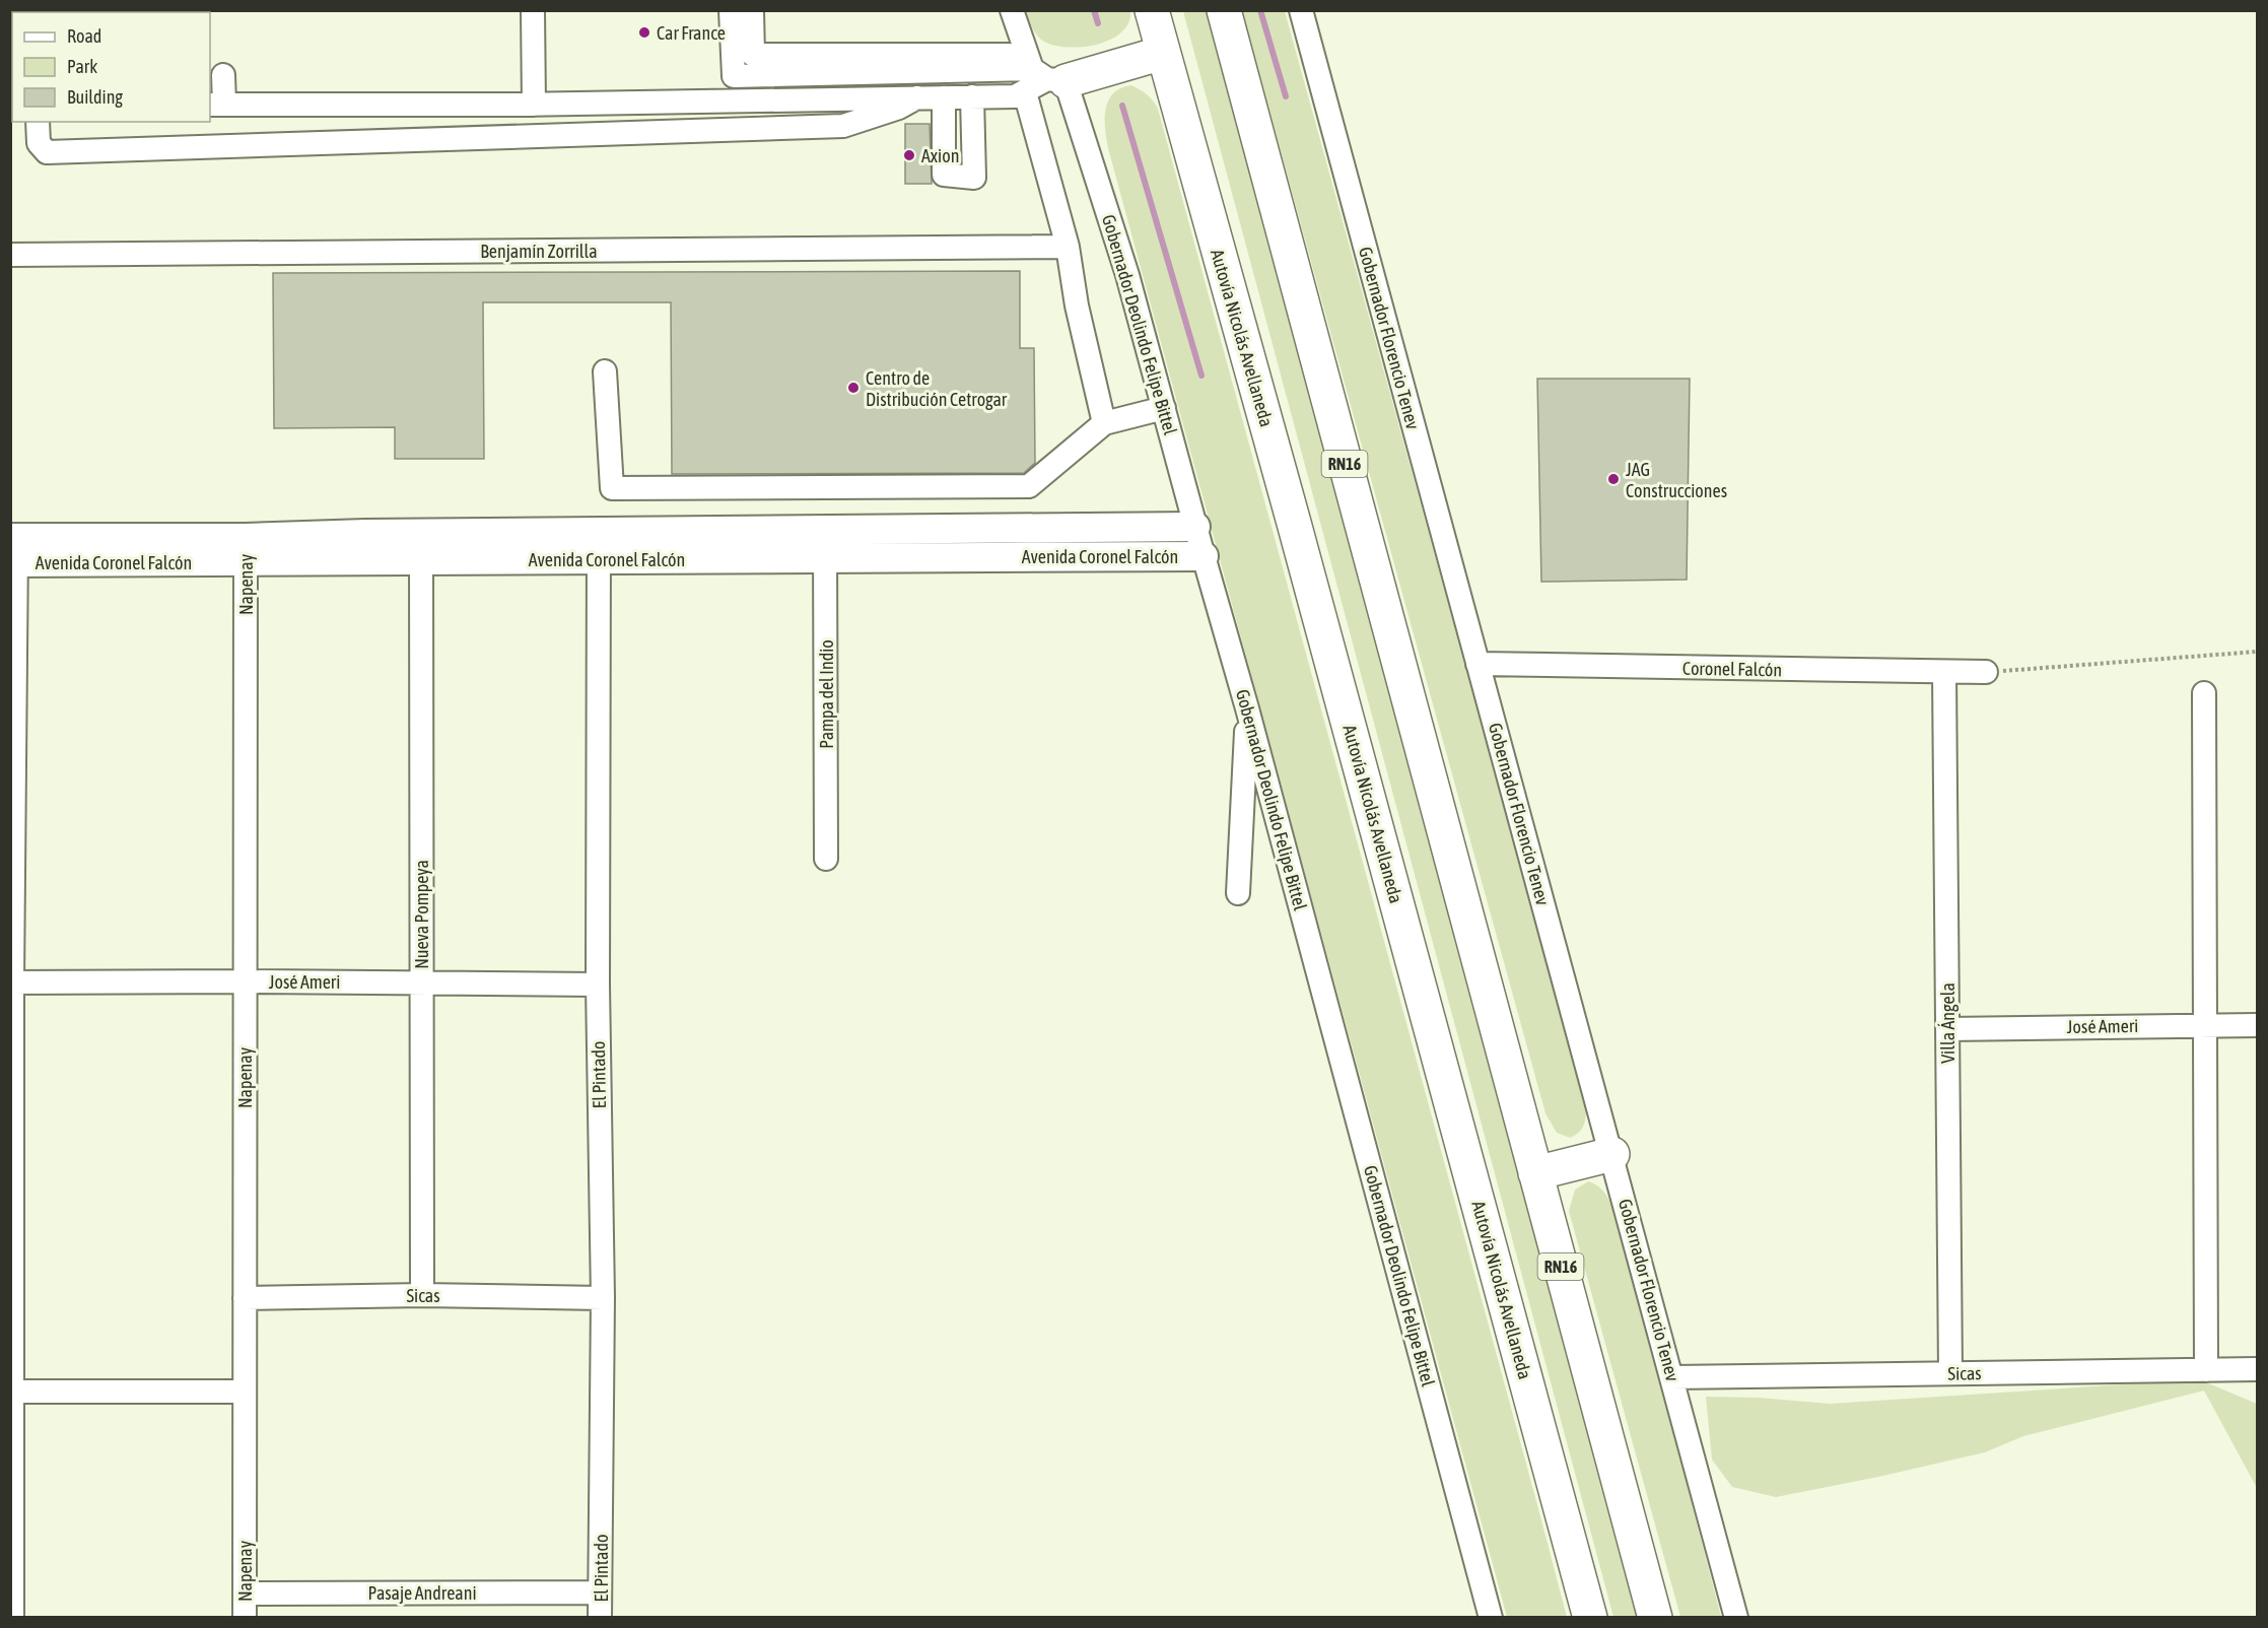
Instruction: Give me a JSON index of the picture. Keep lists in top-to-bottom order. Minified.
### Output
{"streets":{"highway":["Autovía Nicolás Avellaneda","RN16"],"main road":["Avenida Coronel Falcón"],"street":["Benjamín Zorrilla","Gobernador Deolindo Felipe Bittel","Gobernador Florencio Tenev","Napenay","Coronel Falcón","Pampa del Indio","Nueva Pompeya","José Ameri","Villa Ángela","El Pintado","Sicas","Pasaje Andreani"]},"crossings":[["Gobernador Deolindo Felipe Bittel","Avenida Coronel Falcón"],["Gobernador Florencio Tenev","Coronel Falcón"],["Gobernador Florencio Tenev","Sicas"],["Avenida Coronel Falcón","Napenay"],["Avenida Coronel Falcón","Pampa del Indio"],["Avenida Coronel Falcón","Nueva Pompeya"],["Avenida Coronel Falcón","El Pintado"],["Napenay","José Ameri"],["Napenay","Sicas"],["Napenay","Pasaje Andreani"],["Coronel Falcón","Villa Ángela"],["Nueva Pompeya","José Ameri"],["Nueva Pompeya","Sicas"],["José Ameri","Villa Ángela"],["José Ameri","El Pintado"],["Villa Ángela","Sicas"],["El Pintado","Sicas"],["El Pintado","Pasaje Andreani"]],"places":["Car France","Axion","Centro de Distribución Cetrogar","JAG Construcciones"],"legend":["Road","Park","Building"]}
